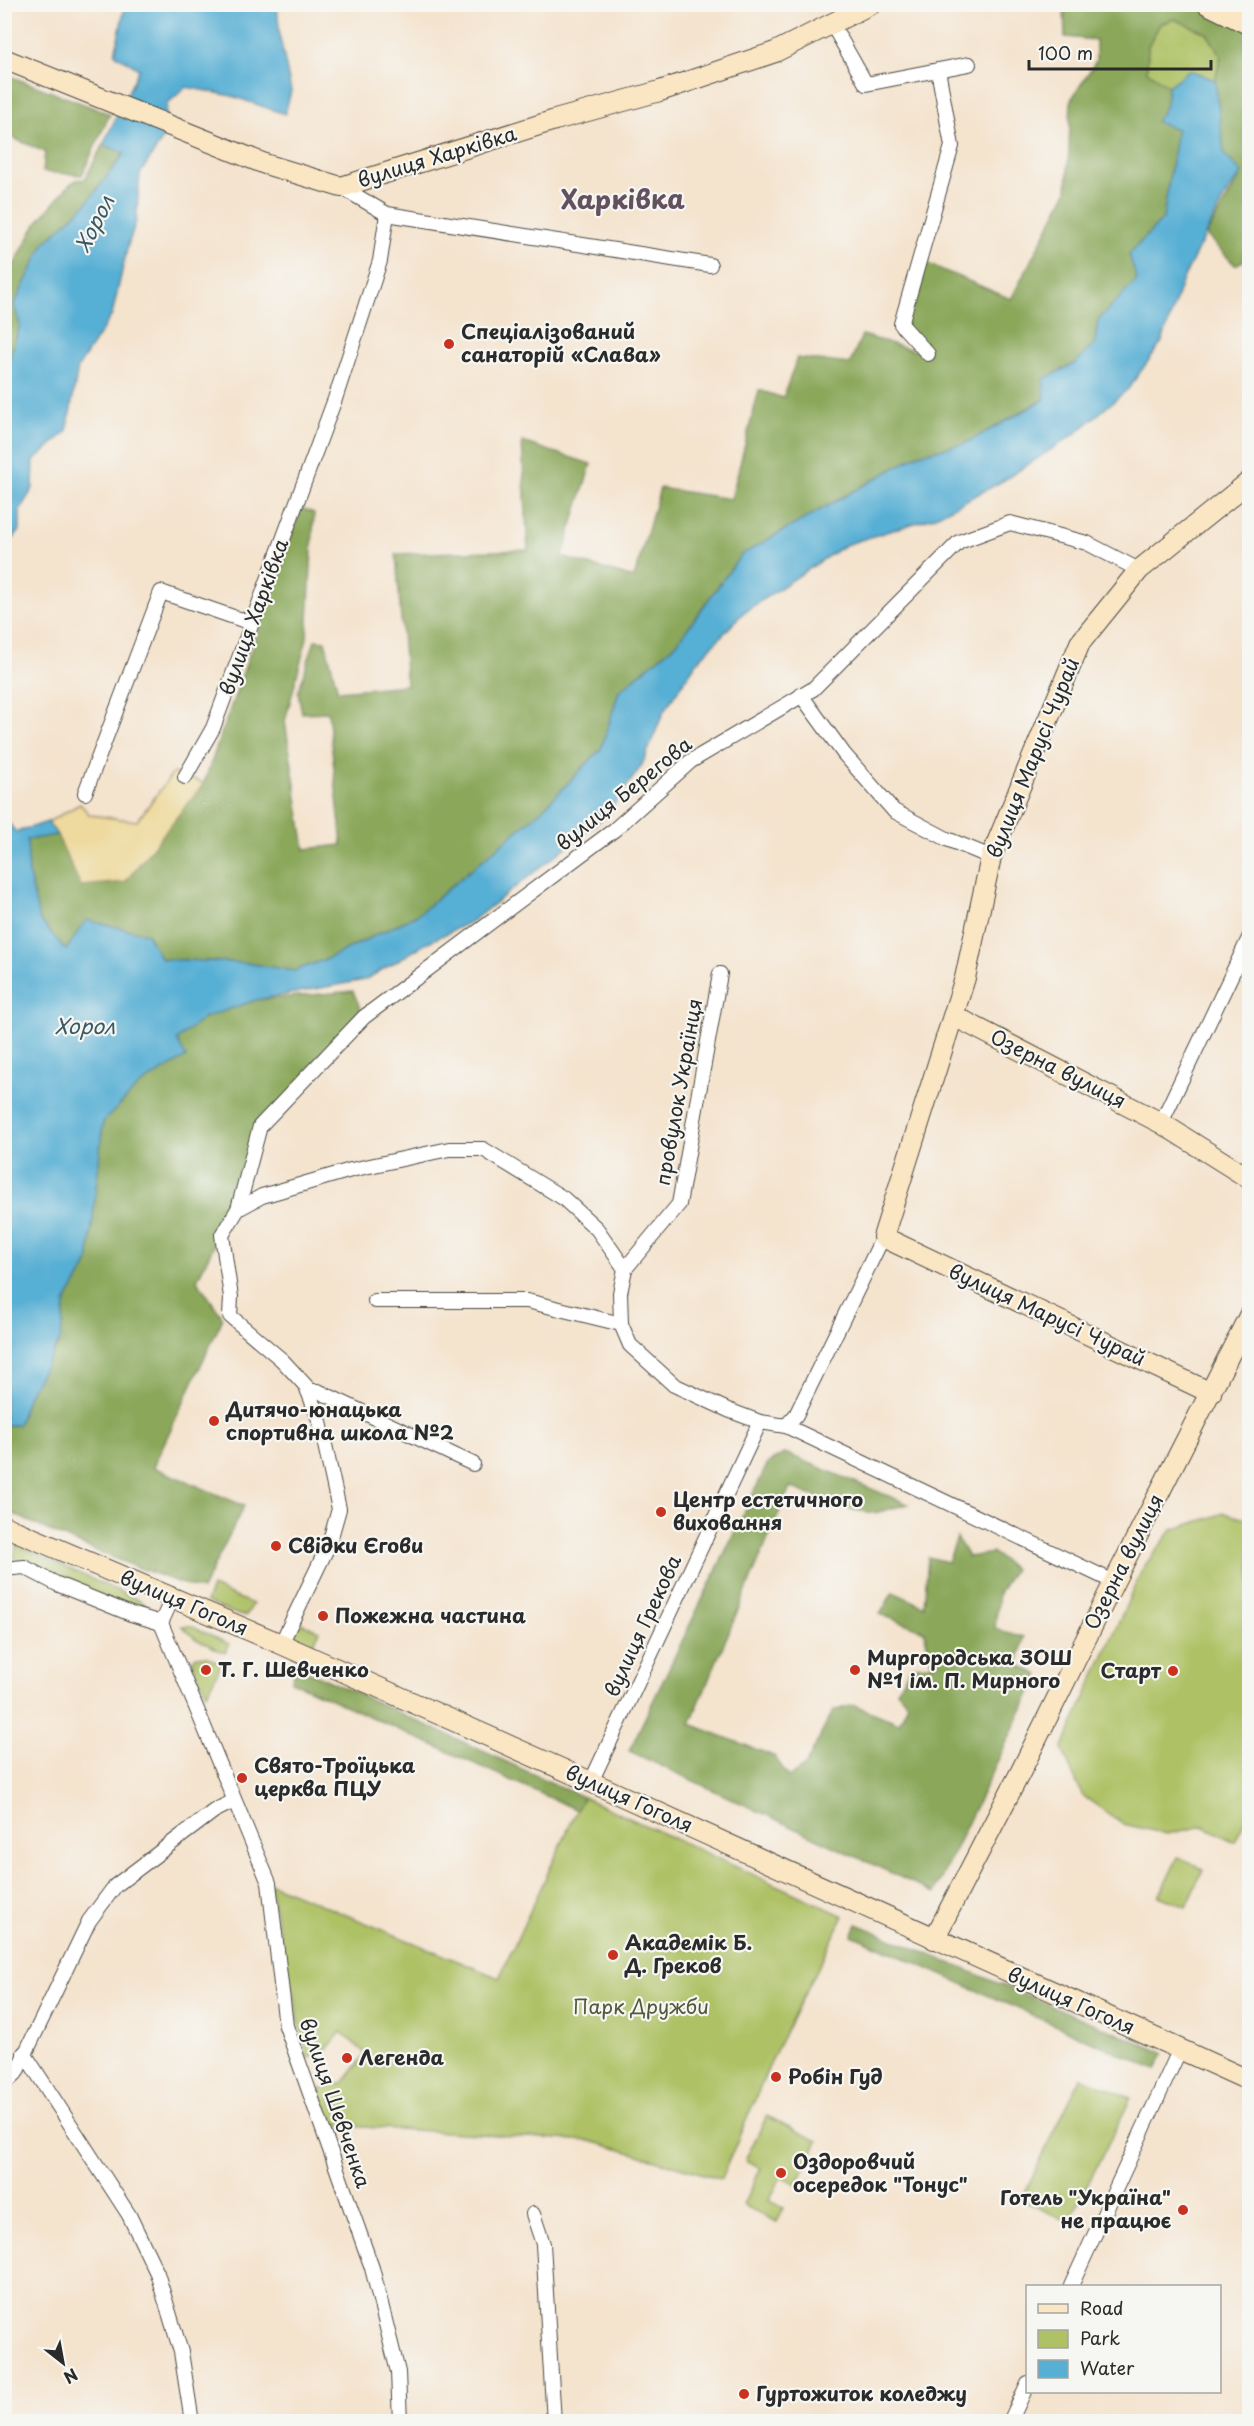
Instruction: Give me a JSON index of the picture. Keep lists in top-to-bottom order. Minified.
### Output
{"streets":{"street":["вулиця Харківка","вулиця Марусі Чурай","вулиця Берегова","Озерна вулиця","провулок Українця","вулиця Гоголя","вулиця Грекова","вулиця Шевченка"]},"crossings":[["вулиця Марусі Чурай","вулиця Берегова"],["вулиця Марусі Чурай","Озерна вулиця"],["Озерна вулиця","вулиця Гоголя"],["вулиця Гоголя","вулиця Грекова"]],"districts":["Харківка"],"water":["Хорол"],"parks":["Парк Дружби"],"places":["Спеціалізований санаторій «Слава»","Дитячо-юнацька спортивна школа №2","Центр естетичного виховання","Свідки Єгови","Пожежна частина","Т. Г. Шевченко","Миргородська ЗОШ №1 ім. П. Мирного","Старт","Свято-Троїцька церква ПЦУ","Академік Б. Д. Греков","Легенда","Робін Гуд","Оздоровчий осередок \"Тонус\"","Готель \"Україна\" не працює","Гуртожиток коледжу"],"legend":["Road","Park","Water"],"scale_bar":"100 m","north":"bottom right"}
